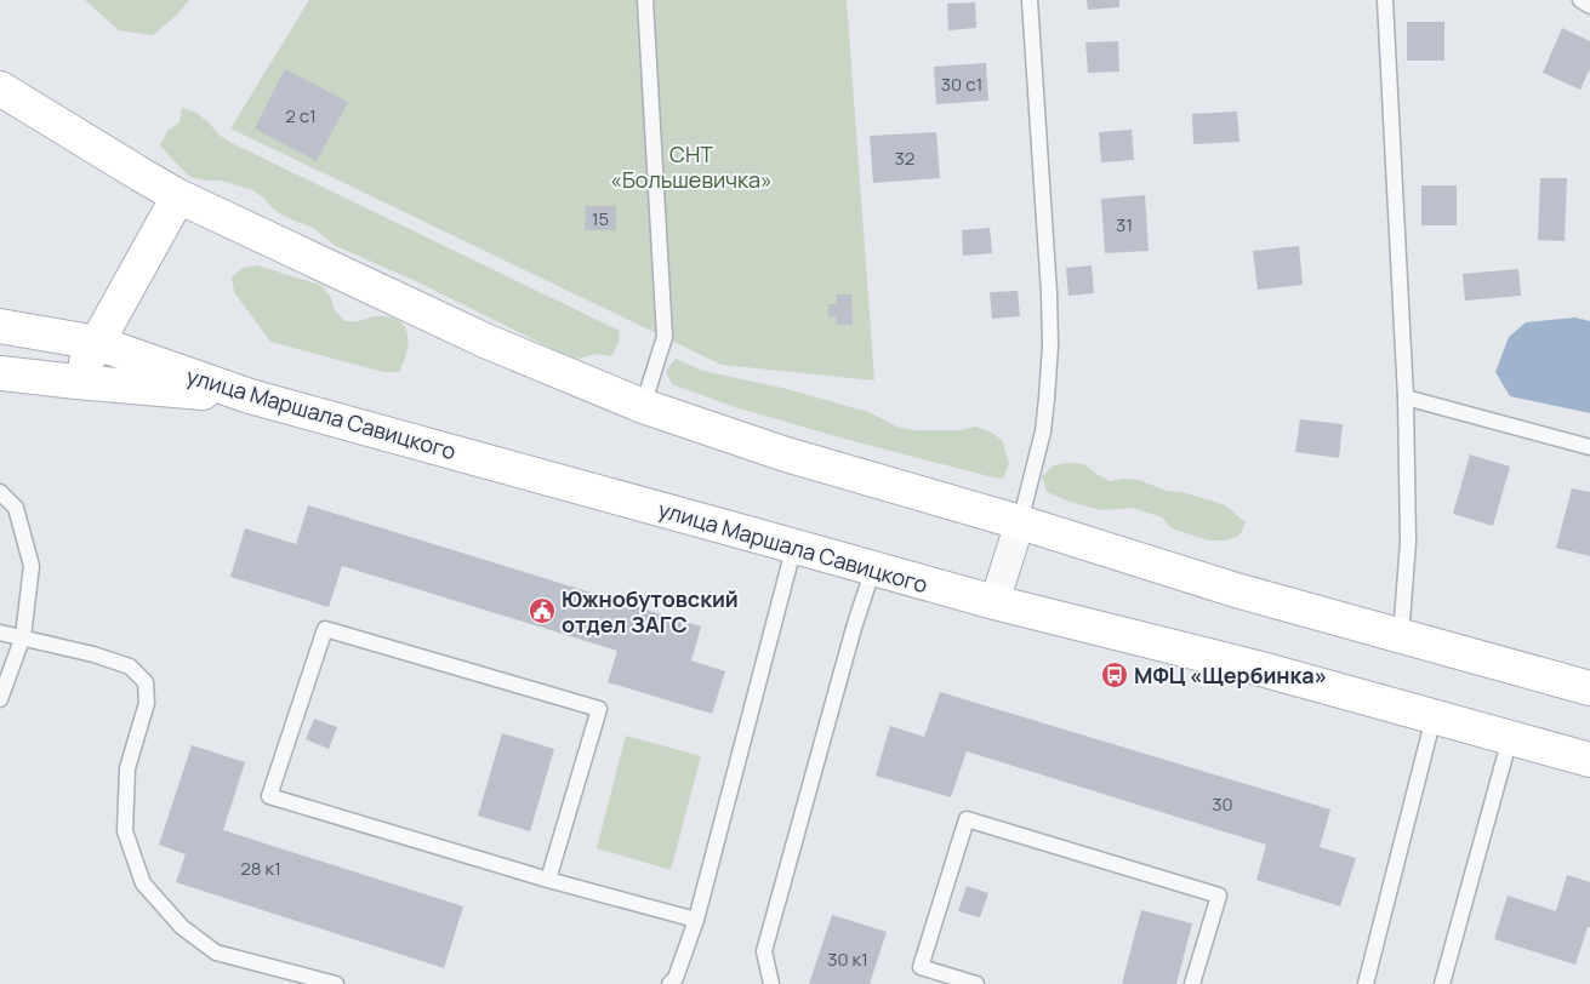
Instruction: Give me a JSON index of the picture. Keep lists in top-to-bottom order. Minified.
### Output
{"streets":{"street":["улица Маршала Савицкого"]},"parks":["СНТ «Большевичка»"],"places":{"public building":["Южнобутовский отдел ЗАГС"],"bus stop":["МФЦ «Щербинка»"]},"house_numbers":["30 с1","2 с1","32","15","31","30","28 к1","30 к1"]}
